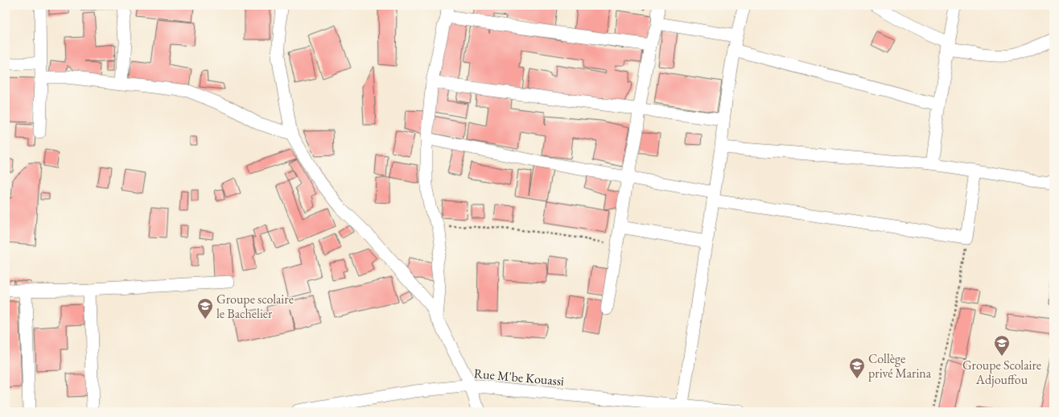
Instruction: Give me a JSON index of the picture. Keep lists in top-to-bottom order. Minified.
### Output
{"streets":{"street":["Rue M'be Kouassi"]},"places":{"school or university":["Groupe scolaire le Bachelier","Groupe Scolaire Adjouffou","Collège privé Marina"]}}
